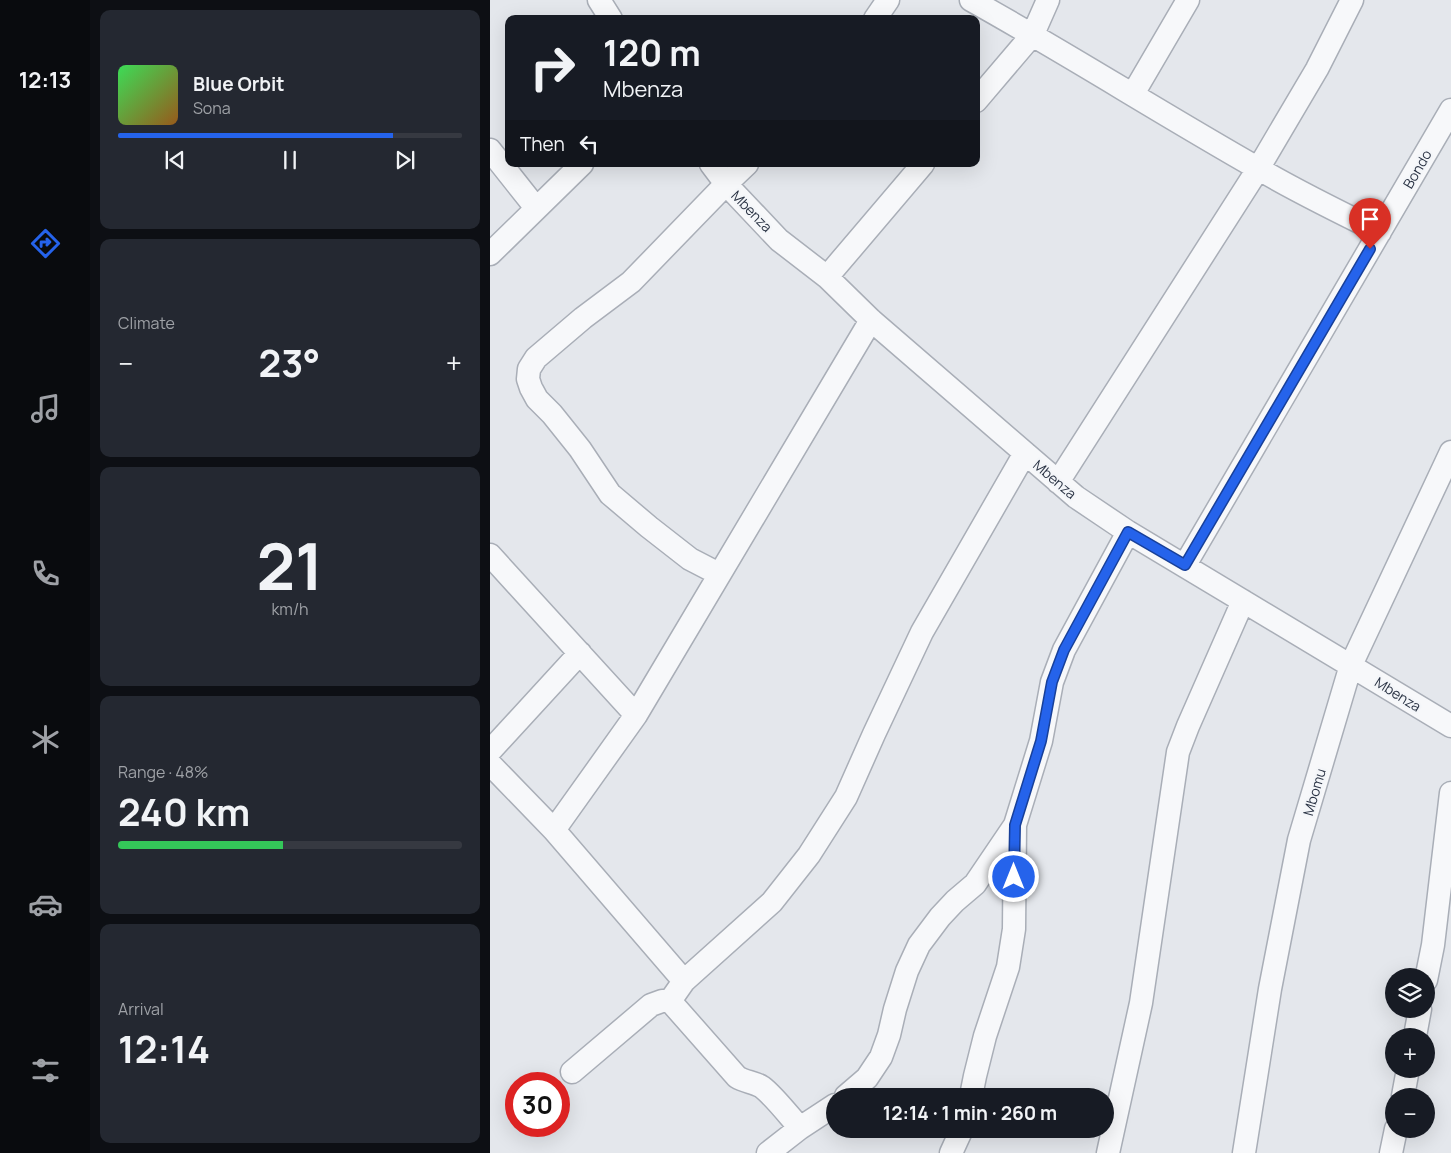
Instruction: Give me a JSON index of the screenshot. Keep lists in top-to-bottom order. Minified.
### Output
{"streets":{"street":["Bondo","Mbenza","Mbomu"]},"crossings":[["Bondo","Mbenza"],["Mbenza","Mbomu"]],"page":{"tabs":"12:13","turn":["120 m","Mbenza"],"song":["Blue Orbit","Sona"],"then":"Then","tile":["Climate",["21","km/h"],["Range · 48%","240 km"],["Arrival","12:14"]],"heat":["−","23°","+"],"map_buttons":["+","−"],"limit":"30","trip":"12:14 · 1 min · 260 m"}}
